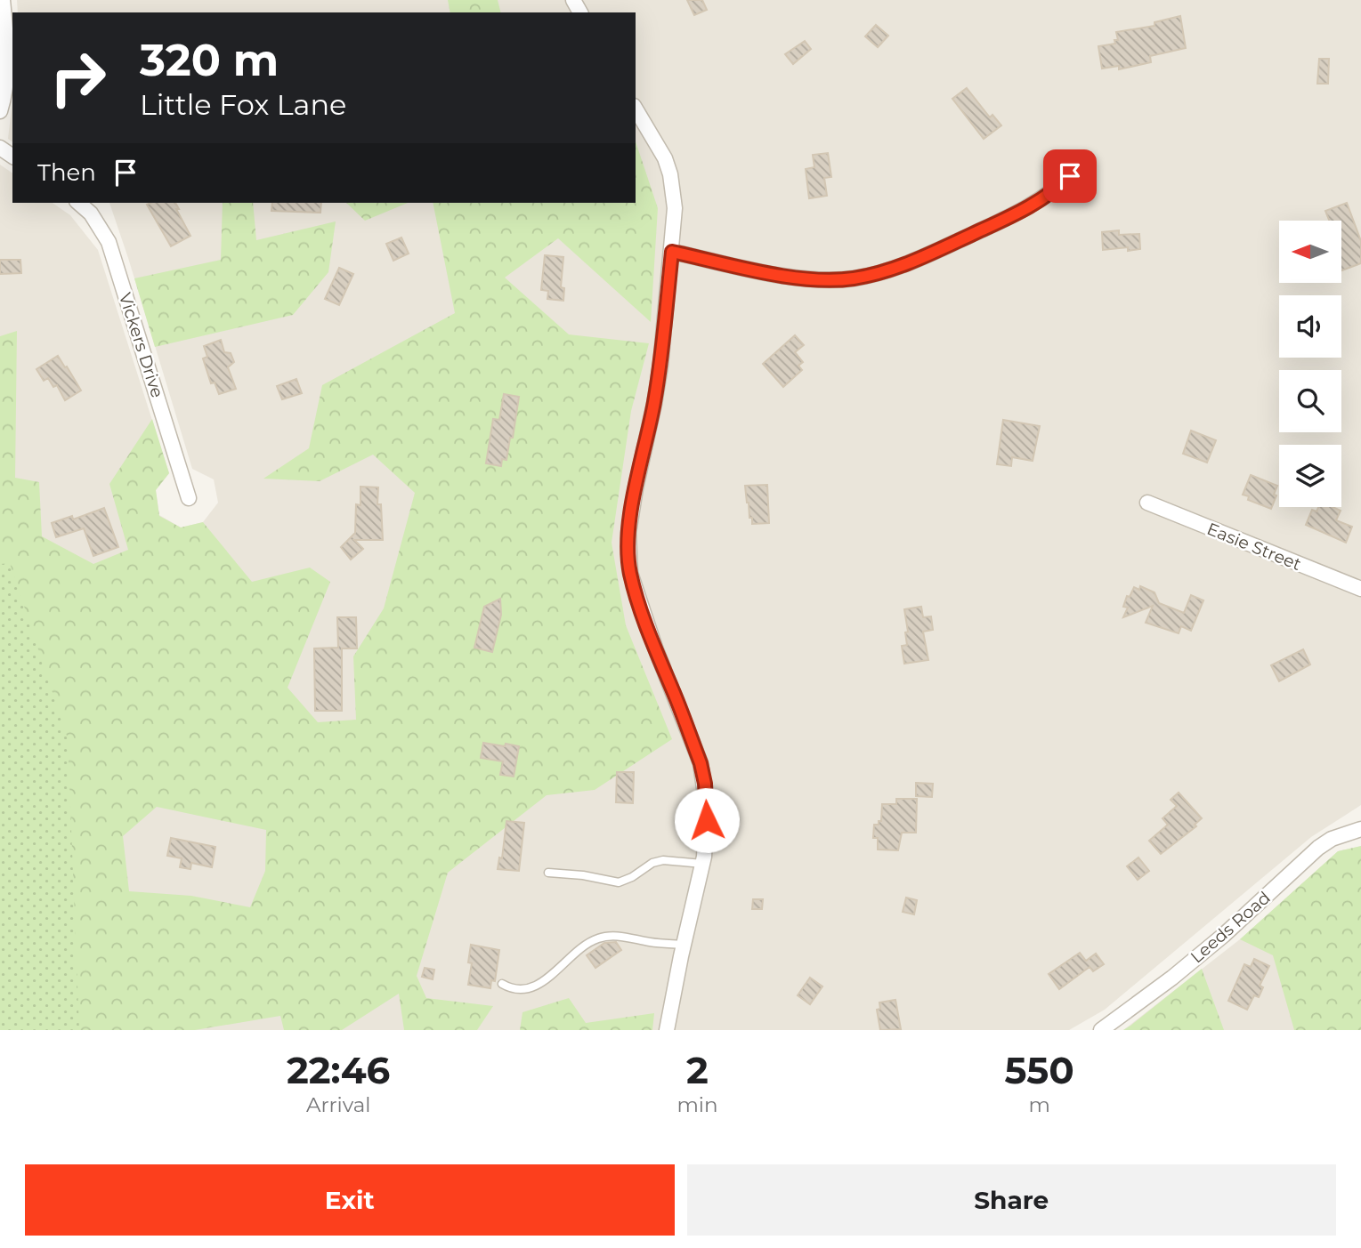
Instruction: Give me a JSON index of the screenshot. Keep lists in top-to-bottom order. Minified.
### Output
{"streets":{"street":["Vickers Drive","Easie Street","Leeds Road"]},"north":"left","page":{"turn":["320 m","Little Fox Lane"],"then":"Then","eta":["22:46","Arrival","2","min","550","m"],"buttons":["Exit","Share"]}}
